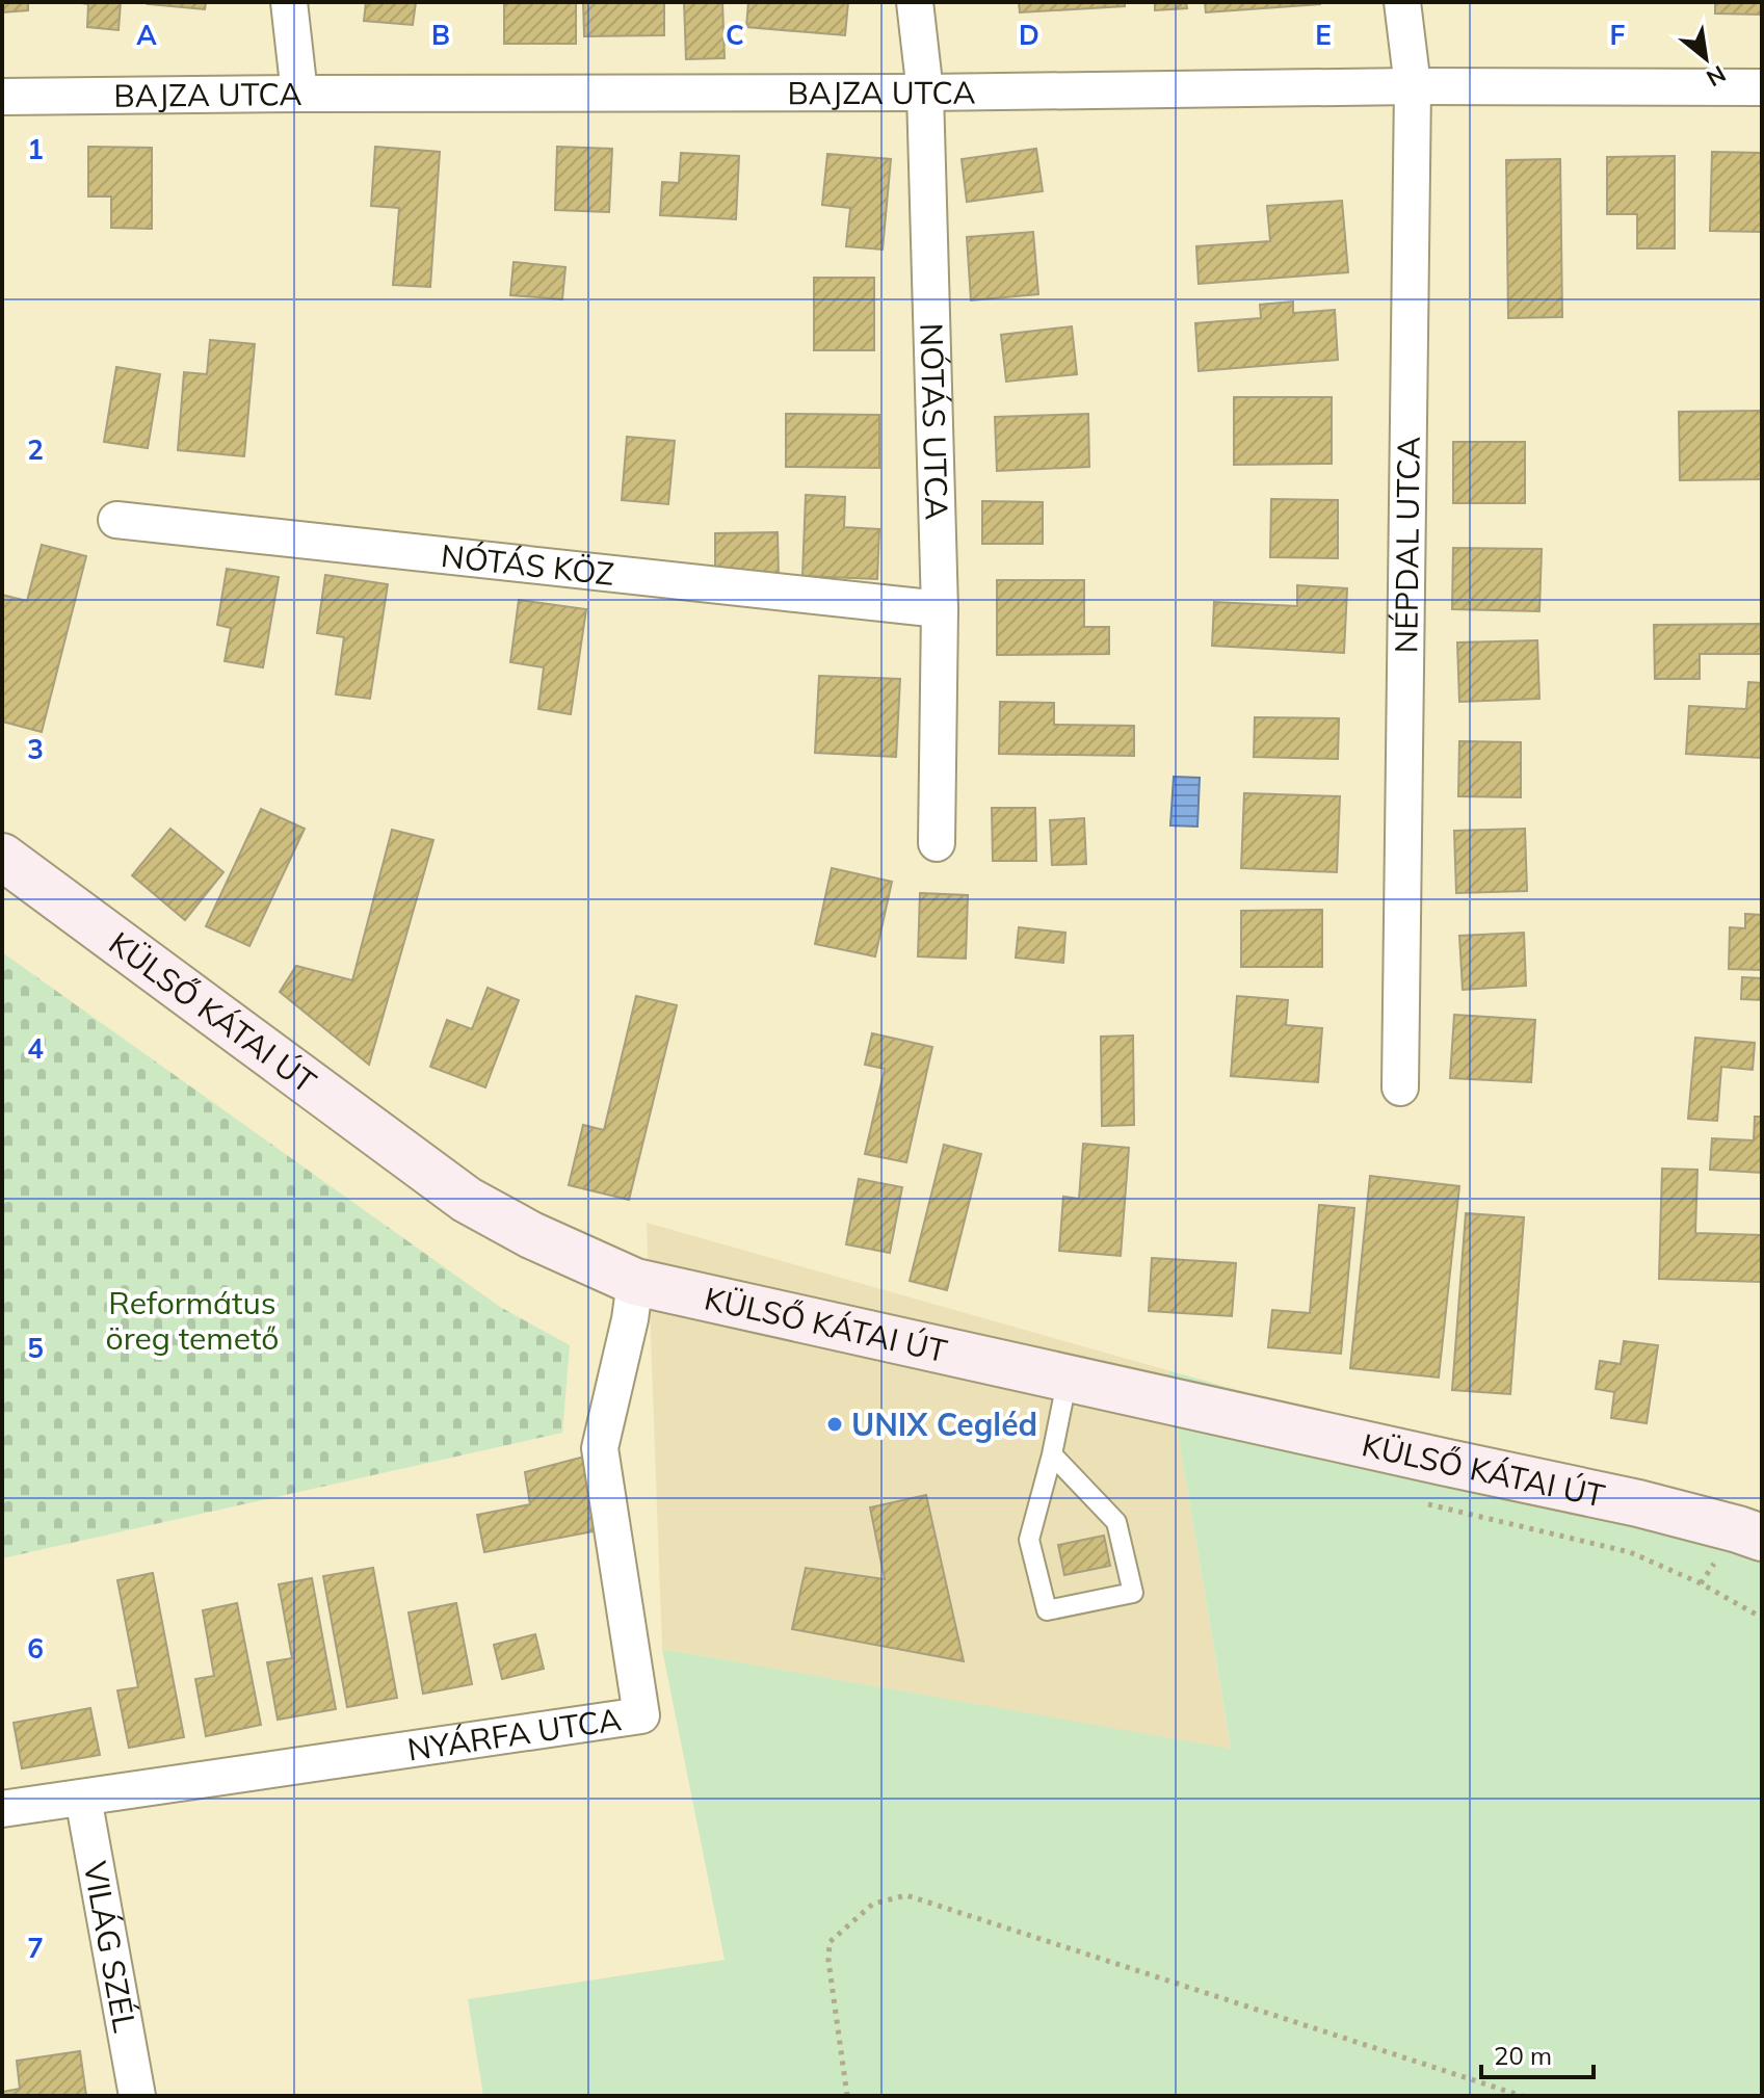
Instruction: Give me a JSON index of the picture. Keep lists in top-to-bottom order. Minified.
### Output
{"streets":{"main road":["KÜLSŐ KÁTAI ÚT"],"street":["BAJZA UTCA","NÓTÁS UTCA","NÉPDAL UTCA","NÓTÁS KÖZ","NYÁRFA UTCA","VILÁG SZÉL"]},"crossings":[["BAJZA UTCA","NÓTÁS UTCA"],["BAJZA UTCA","NÉPDAL UTCA"],["NÓTÁS UTCA","NÓTÁS KÖZ"],["KÜLSŐ KÁTAI ÚT","NYÁRFA UTCA"],["NYÁRFA UTCA","VILÁG SZÉL"]],"parks":["Református öreg temető"],"places":["UNIX Cegléd"],"scale_bar":"20 m","north":"bottom right","grid":{"columns":["A","B","C","D","E","F"],"rows":["1","2","3","4","5","6","7"]}}
